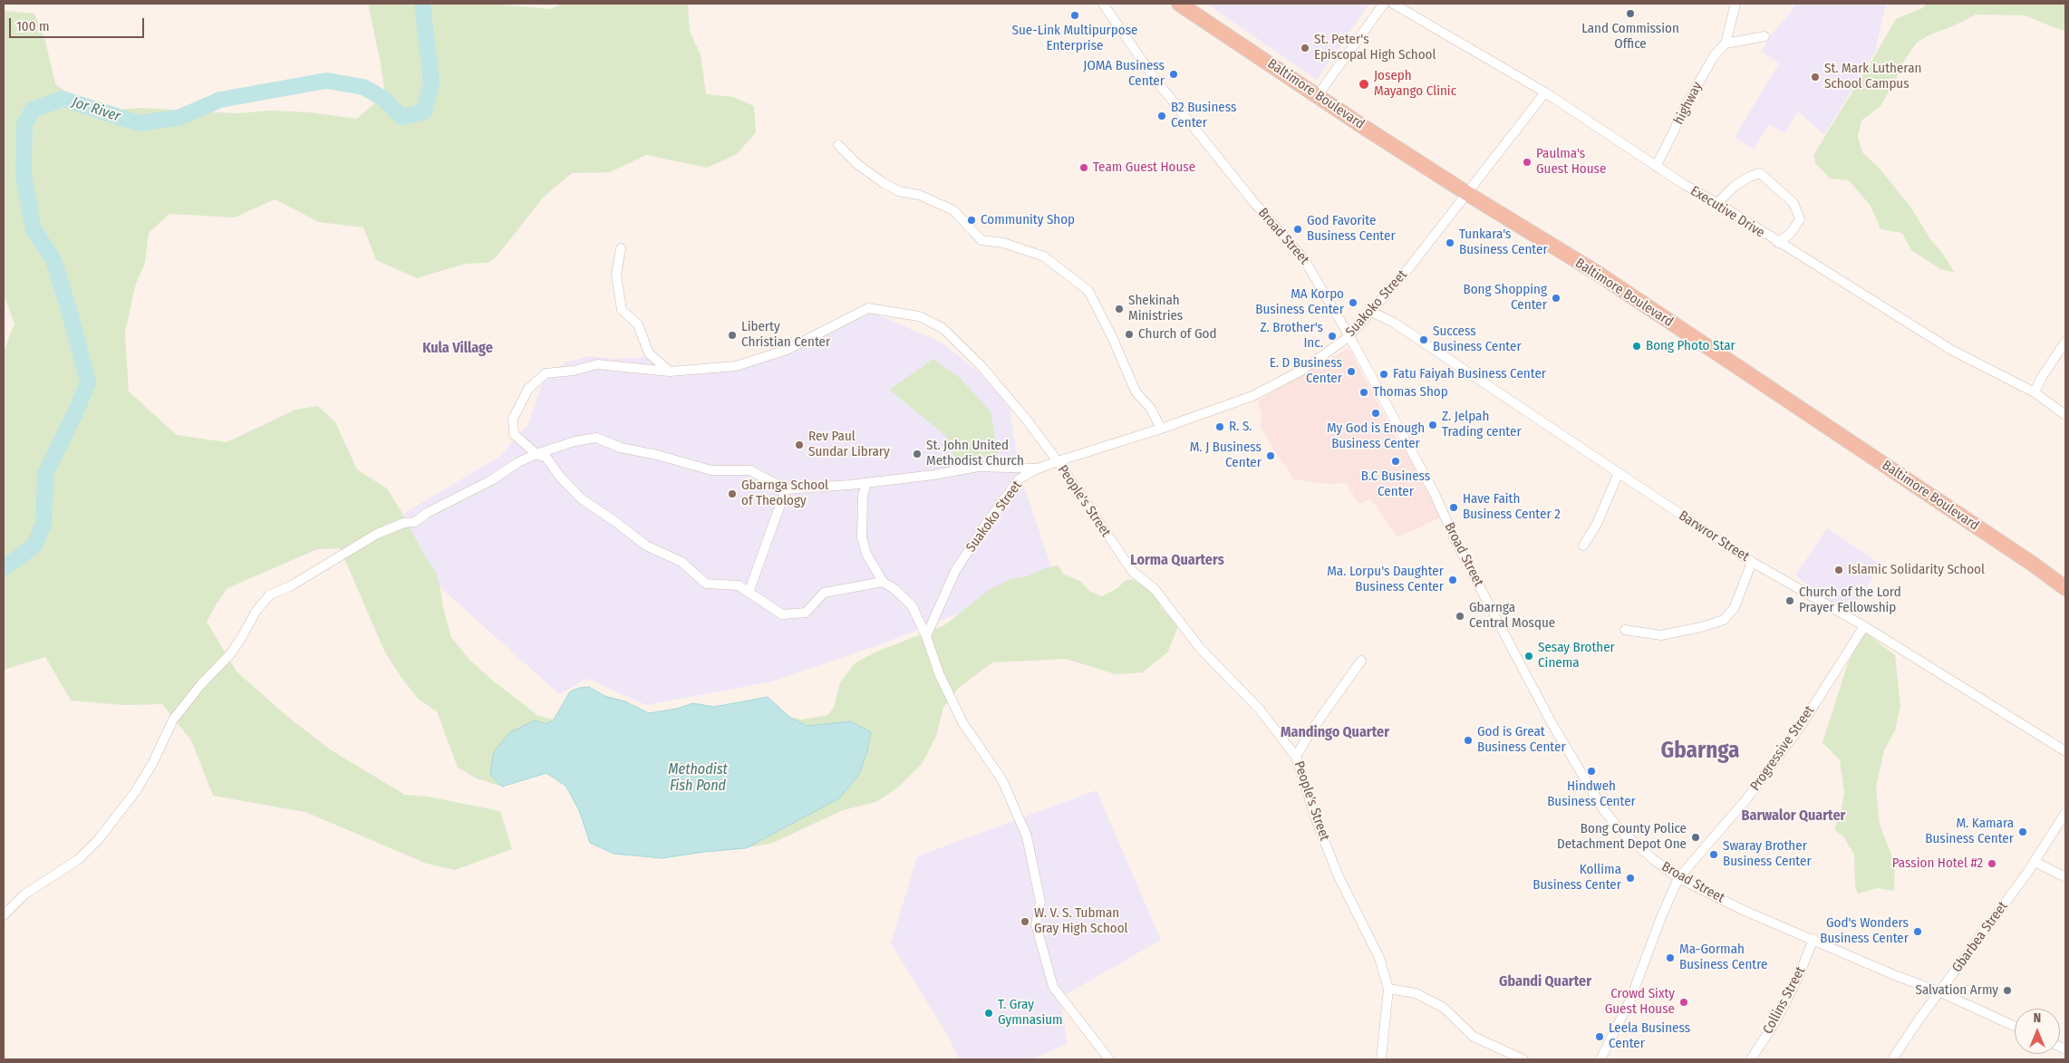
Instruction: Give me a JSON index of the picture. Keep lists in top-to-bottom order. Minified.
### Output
{"streets":{"highway":["Baltimore Boulevard"],"street":["highway","Executive Drive","Broad Street","Suakoko Street","People's Street","Barwror Street","Progressive Street","Gbarbea Street","Collins Street"]},"crossings":[["Baltimore Boulevard","Suakoko Street"],["highway","Executive Drive"],["Executive Drive","Suakoko Street"],["Broad Street","Suakoko Street"],["Broad Street","Progressive Street"],["Broad Street","Gbarbea Street"],["Broad Street","Collins Street"],["Suakoko Street","People's Street"],["Suakoko Street","Barwror Street"],["Barwror Street","Progressive Street"]],"districts":["Kula Village","Lorma Quarters","Mandingo Quarter","Gbarnga","Barwalor Quarter","Gbandi Quarter"],"water":["Jor River","Methodist Fish Pond"],"places":["Land Commission Office","Sue-Link Multipurpose Enterprise","St. Peter's Episcopal High School","JOMA Business Center","St. Mark Lutheran School Campus","Joseph Mayango Clinic","B2 Business Center","Paulma's Guest House","Team Guest House","Community Shop","God Favorite Business Center","Tunkara's Business Center","Bong Shopping Center","MA Korpo Business Center","Shekinah Ministries","Church of God","Liberty Christian Center","Z. Brother's Inc.","Success Business Center","Bong Photo Star","E. D Business Center","Fatu Faiyah Business Center","Thomas Shop","My God is Enough Business Center","Z. Jelpah Trading center","R. S.","Rev Paul Sundar Library","St. John United Methodist Church","M. J Business Center","B.C Business Center","Gbarnga School of Theology","Have Faith Business Center 2","Islamic Solidarity School","Ma. Lorpu's Daughter Business Center","Church of the Lord Prayer Fellowship","Gbarnga Central Mosque","Sesay Brother Cinema","God is Great Business Center","Hindweh Business Center","M. Kamara Business Center","Bong County Police Detachment Depot One","Swaray Brother Business Center","Passion Hotel #2","Kollima Business Center","W. V. S. Tubman Gray High School","God's Wonders Business Center","Ma-Gormah Business Centre","Salvation Army","Crowd Sixty Guest House","T. Gray Gymnasium","Leela Business Center"],"scale_bar":"100 m","north":"top"}
